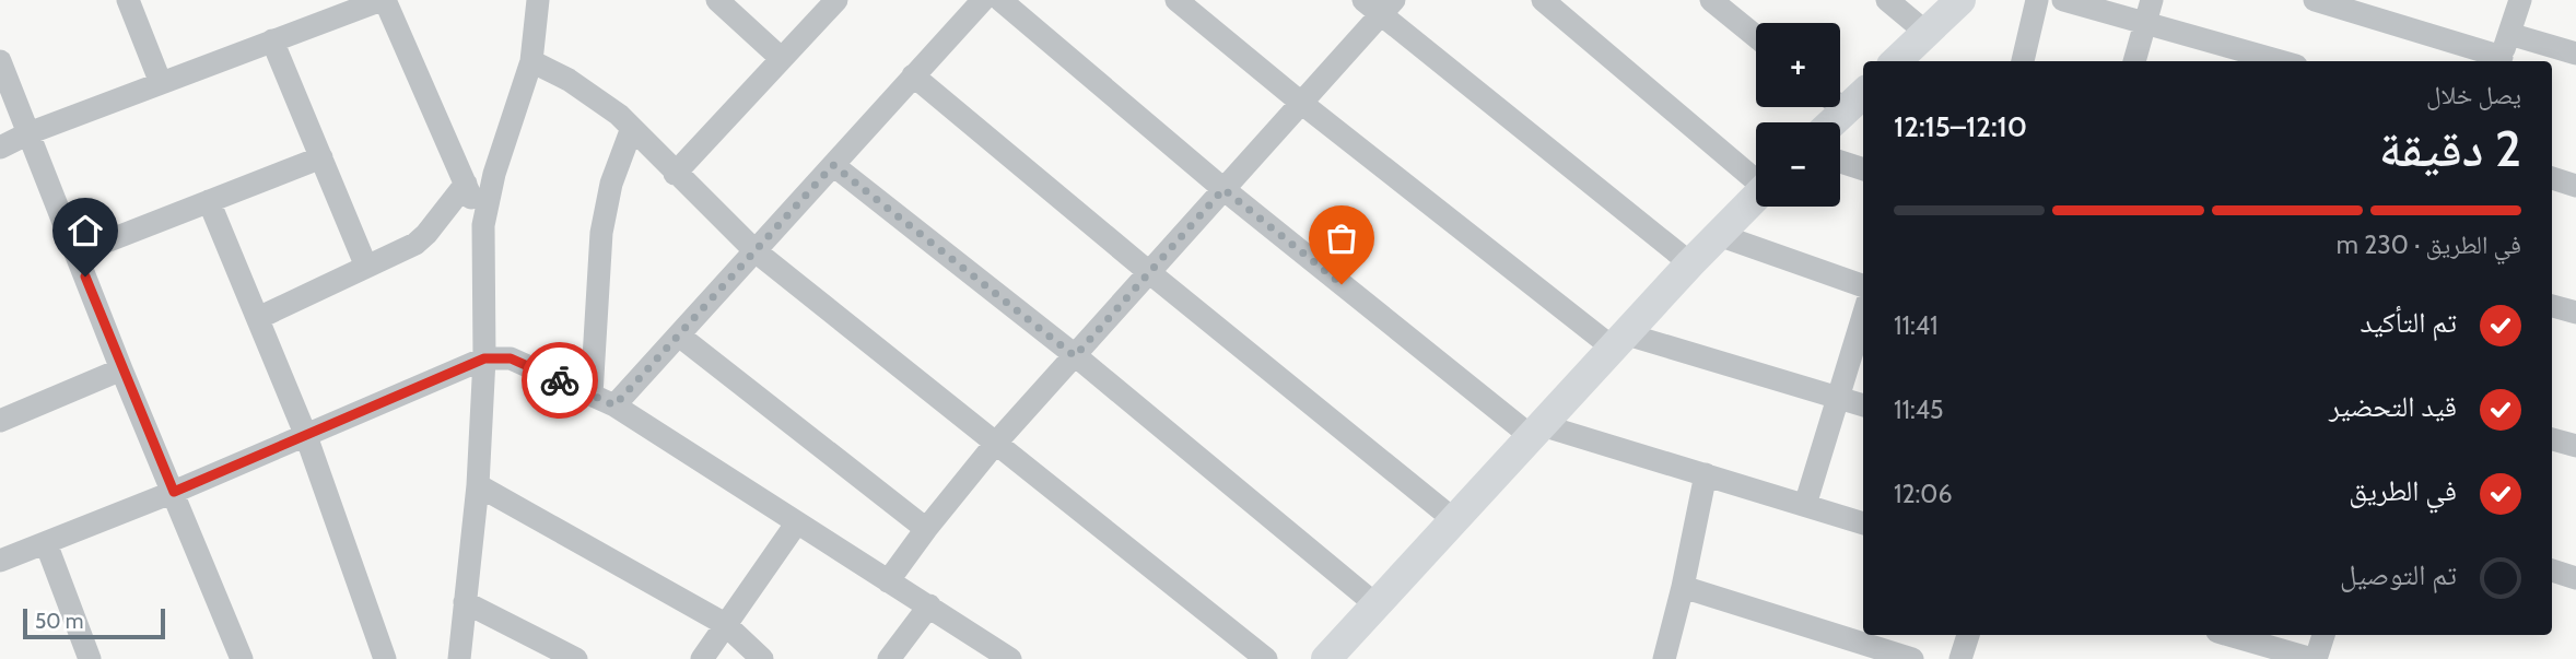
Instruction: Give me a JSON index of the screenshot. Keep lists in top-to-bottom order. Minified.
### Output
{"scale_bar":"50 m","page":{"map_buttons":["+","−"],"heading":["2 دقيقة","يصل خلال","12:10–12:15"],"bar":"في الطريق · 230 m","list":[["تم التأكيد","11:41"],["قيد التحضير","11:45"],["في الطريق","12:06"],"تم التوصيل"],"scale":"50 m"}}
